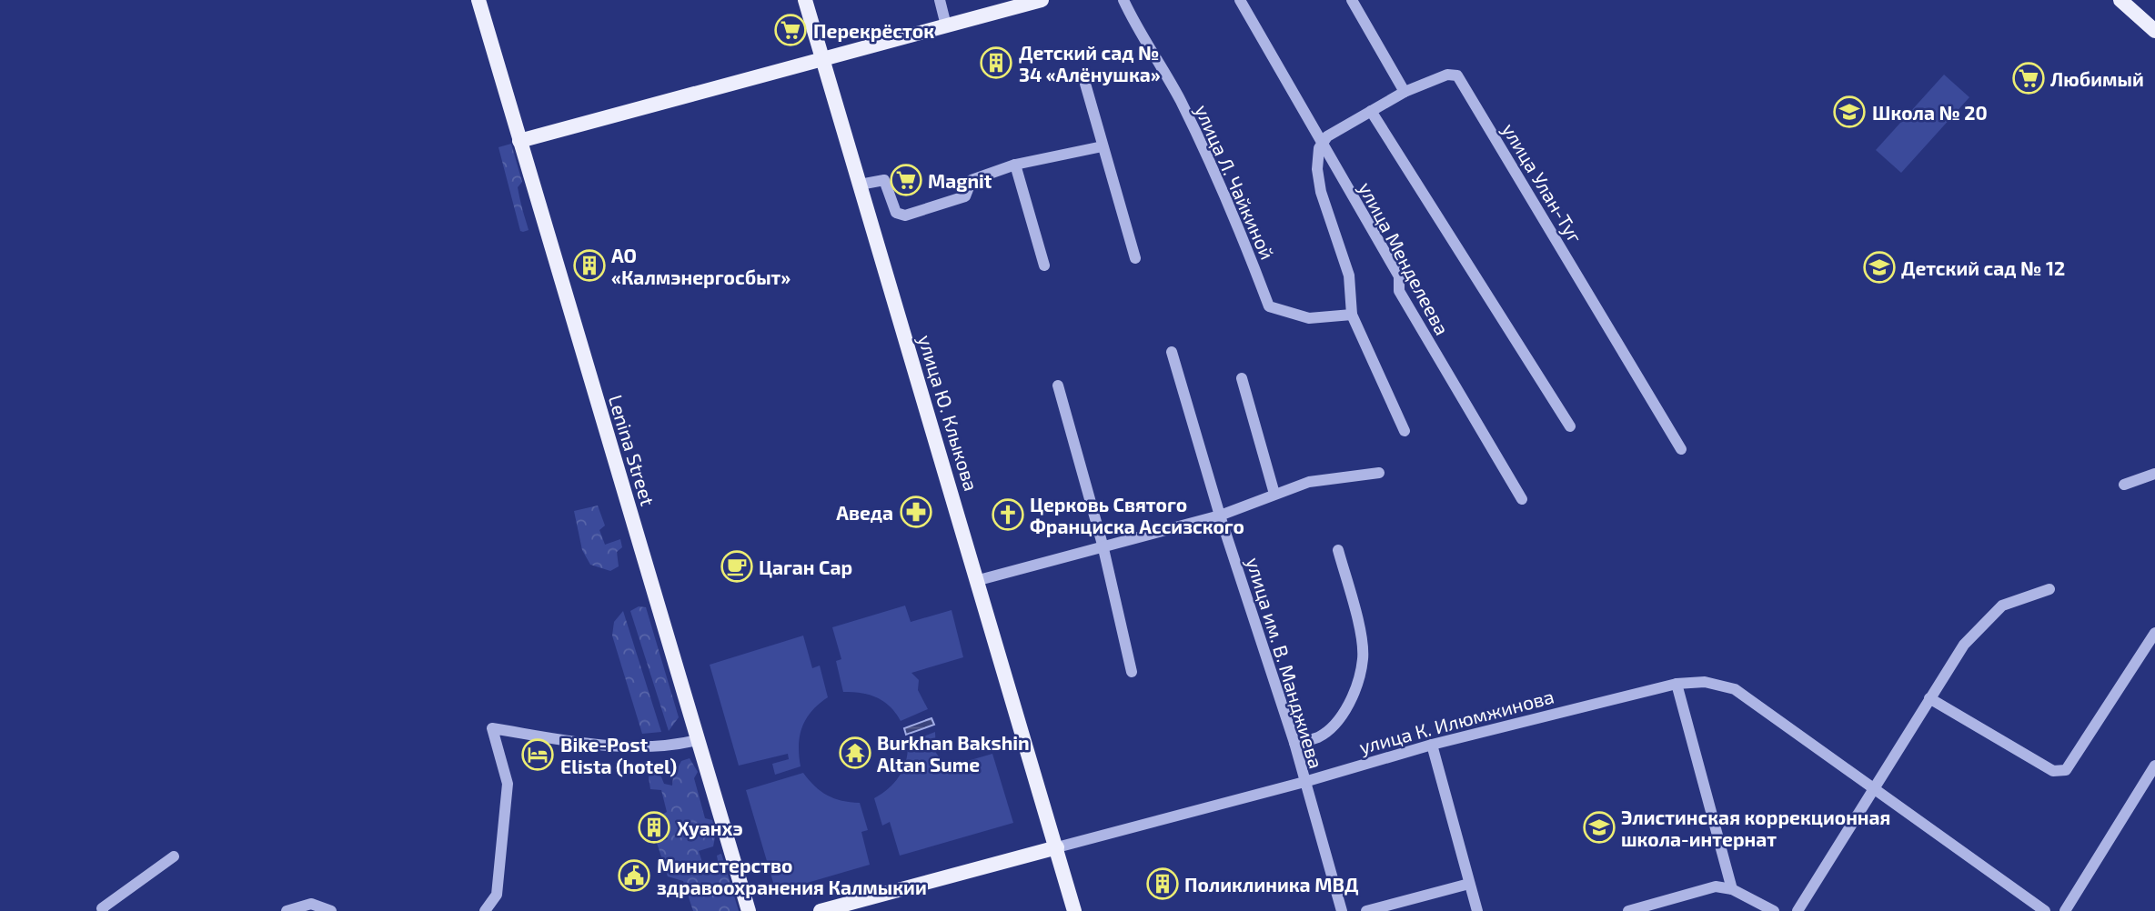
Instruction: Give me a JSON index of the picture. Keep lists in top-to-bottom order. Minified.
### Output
{"streets":{"main road":["улица Ю. Клыкова","Lenina Street","улица К. Илюмжинова"],"street":["улица Л. Чайкиной","улица Улан-Туг","улица Менделеева","улица им. В. Манджиева"]},"crossings":[["улица Ю. Клыкова","улица К. Илюмжинова"],["улица им. В. Манджиева","улица К. Илюмжинова"]],"places":{"supermarket":["Перекрёсток","Любимый","Magnit"],"building":["Детский сад № 34 «Алёнушка»","АО «Калмэнергосбыт»","Хуанхэ","Поликлиника МВД"],"school or university":["Школа № 20","Детский сад № 12","Элистинская коррекционная школа-интернат"],"pharmacy":["Аведа"],"church":["Церковь Святого Франциска Ассизского"],"cafe":["Цаган Сар"],"temple":["Burkhan Bakshin Altan Sume"],"hotel":["Bike-Post Elista (hotel)"],"public building":["Министерство здравоохранения Калмыкии"]}}
